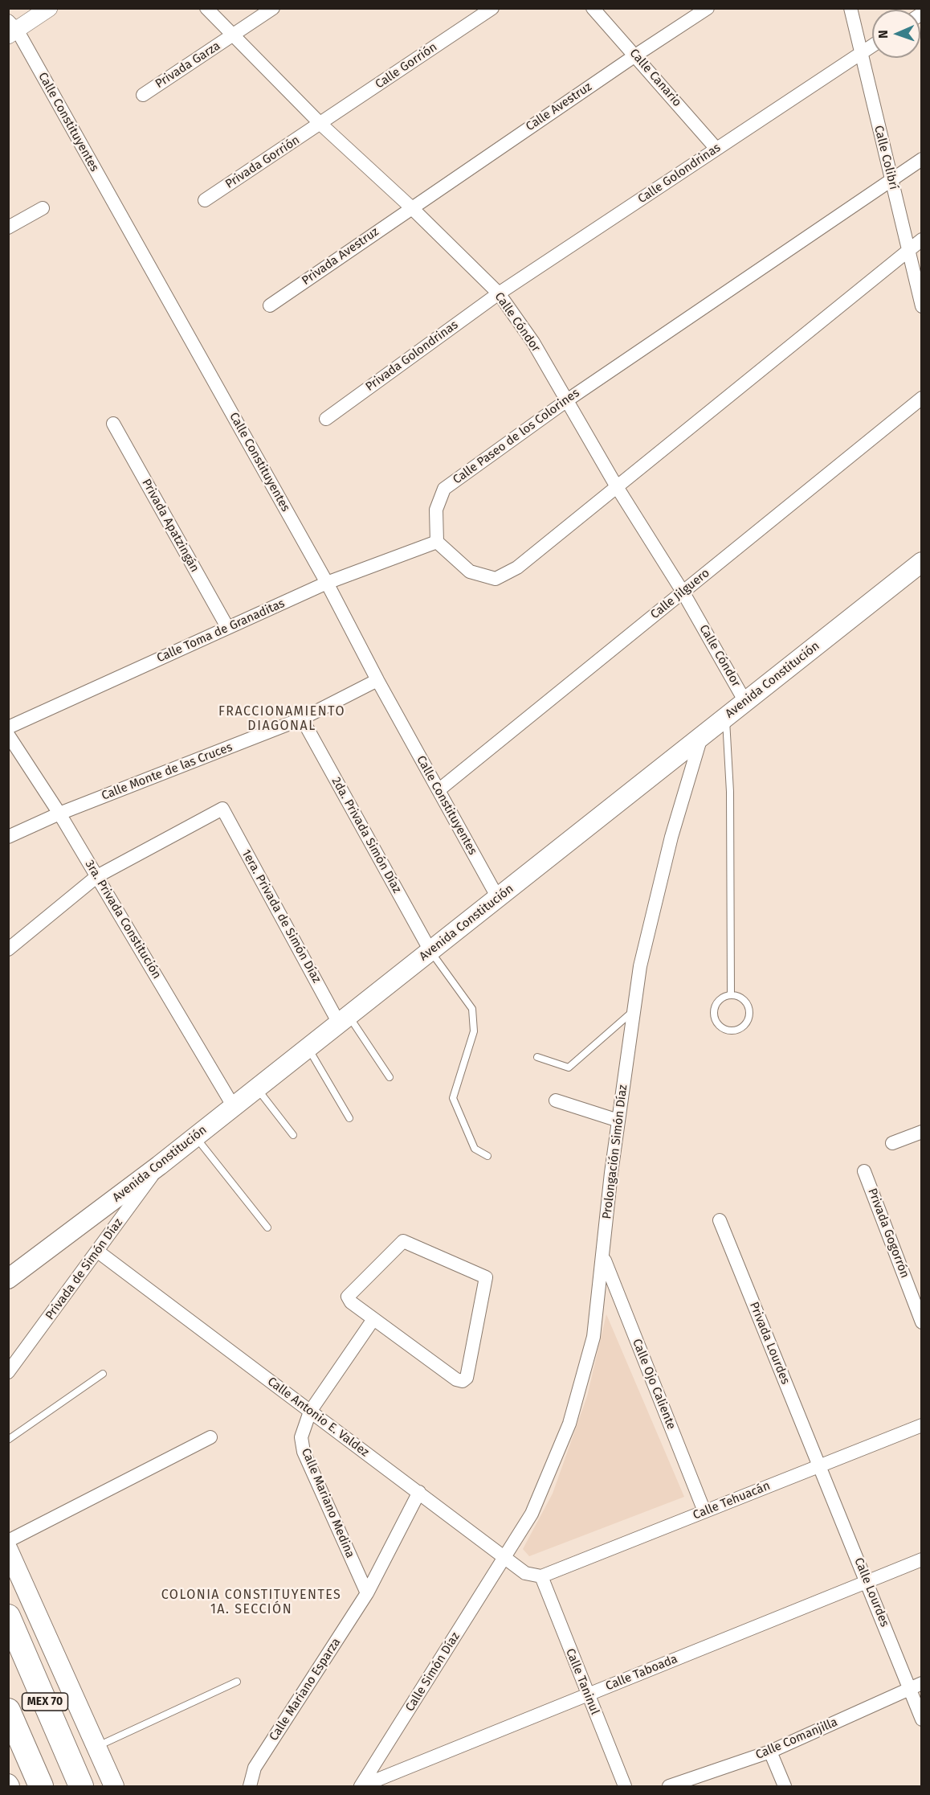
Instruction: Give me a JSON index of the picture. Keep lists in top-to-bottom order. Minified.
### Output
{"streets":{"highway":["MEX 70"],"main road":["Avenida Constitución"],"street":["Privada Garza","Calle Gorrión","Calle Canario","Calle Avestruz","Calle Constituyentes","Calle Colibrí","Privada Gorrión","Calle Golondrinas","Privada Avestruz","Calle Cóndor","Privada Golondrinas","Calle Paseo de los Colorines","Privada Apatzingán","Calle Jilguero","Calle Toma de Granaditas","Calle Monte de las Cruces","2da. Privada Simón Díaz","1era. Privada de Simón Díaz","3ra. Privada Constitución","Prolongación Simón Díaz","Privada Gogorrón","Privada de Simón Díaz","Privada Lourdes","Calle Ojo Caliente","Calle Antonio E. Valdez","Calle Tehuacán","Calle Mariano Medina","Calle Lourdes","Calle Simón Díaz","Calle Taboada","Calle Taninul","Calle Mariano Esparza","Calle Comanjilla"]},"crossings":[["Privada Garza","Calle Cóndor"],["Calle Gorrión","Privada Gorrión"],["Calle Gorrión","Calle Cóndor"],["Calle Canario","Calle Avestruz"],["Calle Canario","Calle Golondrinas"],["Calle Avestruz","Privada Avestruz"],["Calle Avestruz","Calle Cóndor"],["Calle Constituyentes","Calle Jilguero"],["Calle Constituyentes","Calle Toma de Granaditas"],["Calle Constituyentes","Avenida Constitución"],["Calle Constituyentes","Calle Monte de las Cruces"],["Calle Colibrí","Calle Golondrinas"],["Calle Colibrí","Calle Paseo de los Colorines"],["Privada Gorrión","Calle Cóndor"],["Calle Golondrinas","Calle Cóndor"],["Calle Golondrinas","Privada Golondrinas"],["Privada Avestruz","Calle Cóndor"],["Calle Cóndor","Privada Golondrinas"],["Calle Cóndor","Calle Paseo de los Colorines"],["Calle Cóndor","Calle Jilguero"],["Calle Cóndor","Avenida Constitución"],["Calle Paseo de los Colorines","Calle Toma de Granaditas"],["Privada Apatzingán","Calle Toma de Granaditas"],["Avenida Constitución","2da. Privada Simón Díaz"],["Avenida Constitución","1era. Privada de Simón Díaz"],["Avenida Constitución","3ra. Privada Constitución"],["Avenida Constitución","Prolongación Simón Díaz"],["Avenida Constitución","Privada de Simón Díaz"],["Calle Monte de las Cruces","2da. Privada Simón Díaz"],["Calle Monte de las Cruces","3ra. Privada Constitución"],["1era. Privada de Simón Díaz","3ra. Privada Constitución"],["Prolongación Simón Díaz","Calle Ojo Caliente"],["Prolongación Simón Díaz","Calle Antonio E. Valdez"],["Prolongación Simón Díaz","Calle Simón Díaz"],["Privada de Simón Díaz","Calle Antonio E. Valdez"],["Privada Lourdes","Calle Tehuacán"],["Privada Lourdes","Calle Lourdes"],["Calle Ojo Caliente","Calle Tehuacán"],["Calle Antonio E. Valdez","Calle Tehuacán"],["Calle Antonio E. Valdez","Calle Mariano Medina"],["Calle Antonio E. Valdez","Calle Simón Díaz"],["Calle Antonio E. Valdez","Calle Taninul"],["Calle Antonio E. Valdez","Calle Mariano Esparza"],["Calle Tehuacán","Calle Lourdes"],["Calle Tehuacán","Calle Taninul"],["Calle Mariano Medina","Calle Mariano Esparza"],["Calle Lourdes","Calle Taboada"],["Calle Lourdes","Calle Comanjilla"],["Calle Simón Díaz","Calle Taboada"],["Calle Taboada","Calle Taninul"]],"districts":["FRACCIONAMIENTO DIAGONAL","COLONIA CONSTITUYENTES 1A. SECCIÓN"],"north":"left"}
